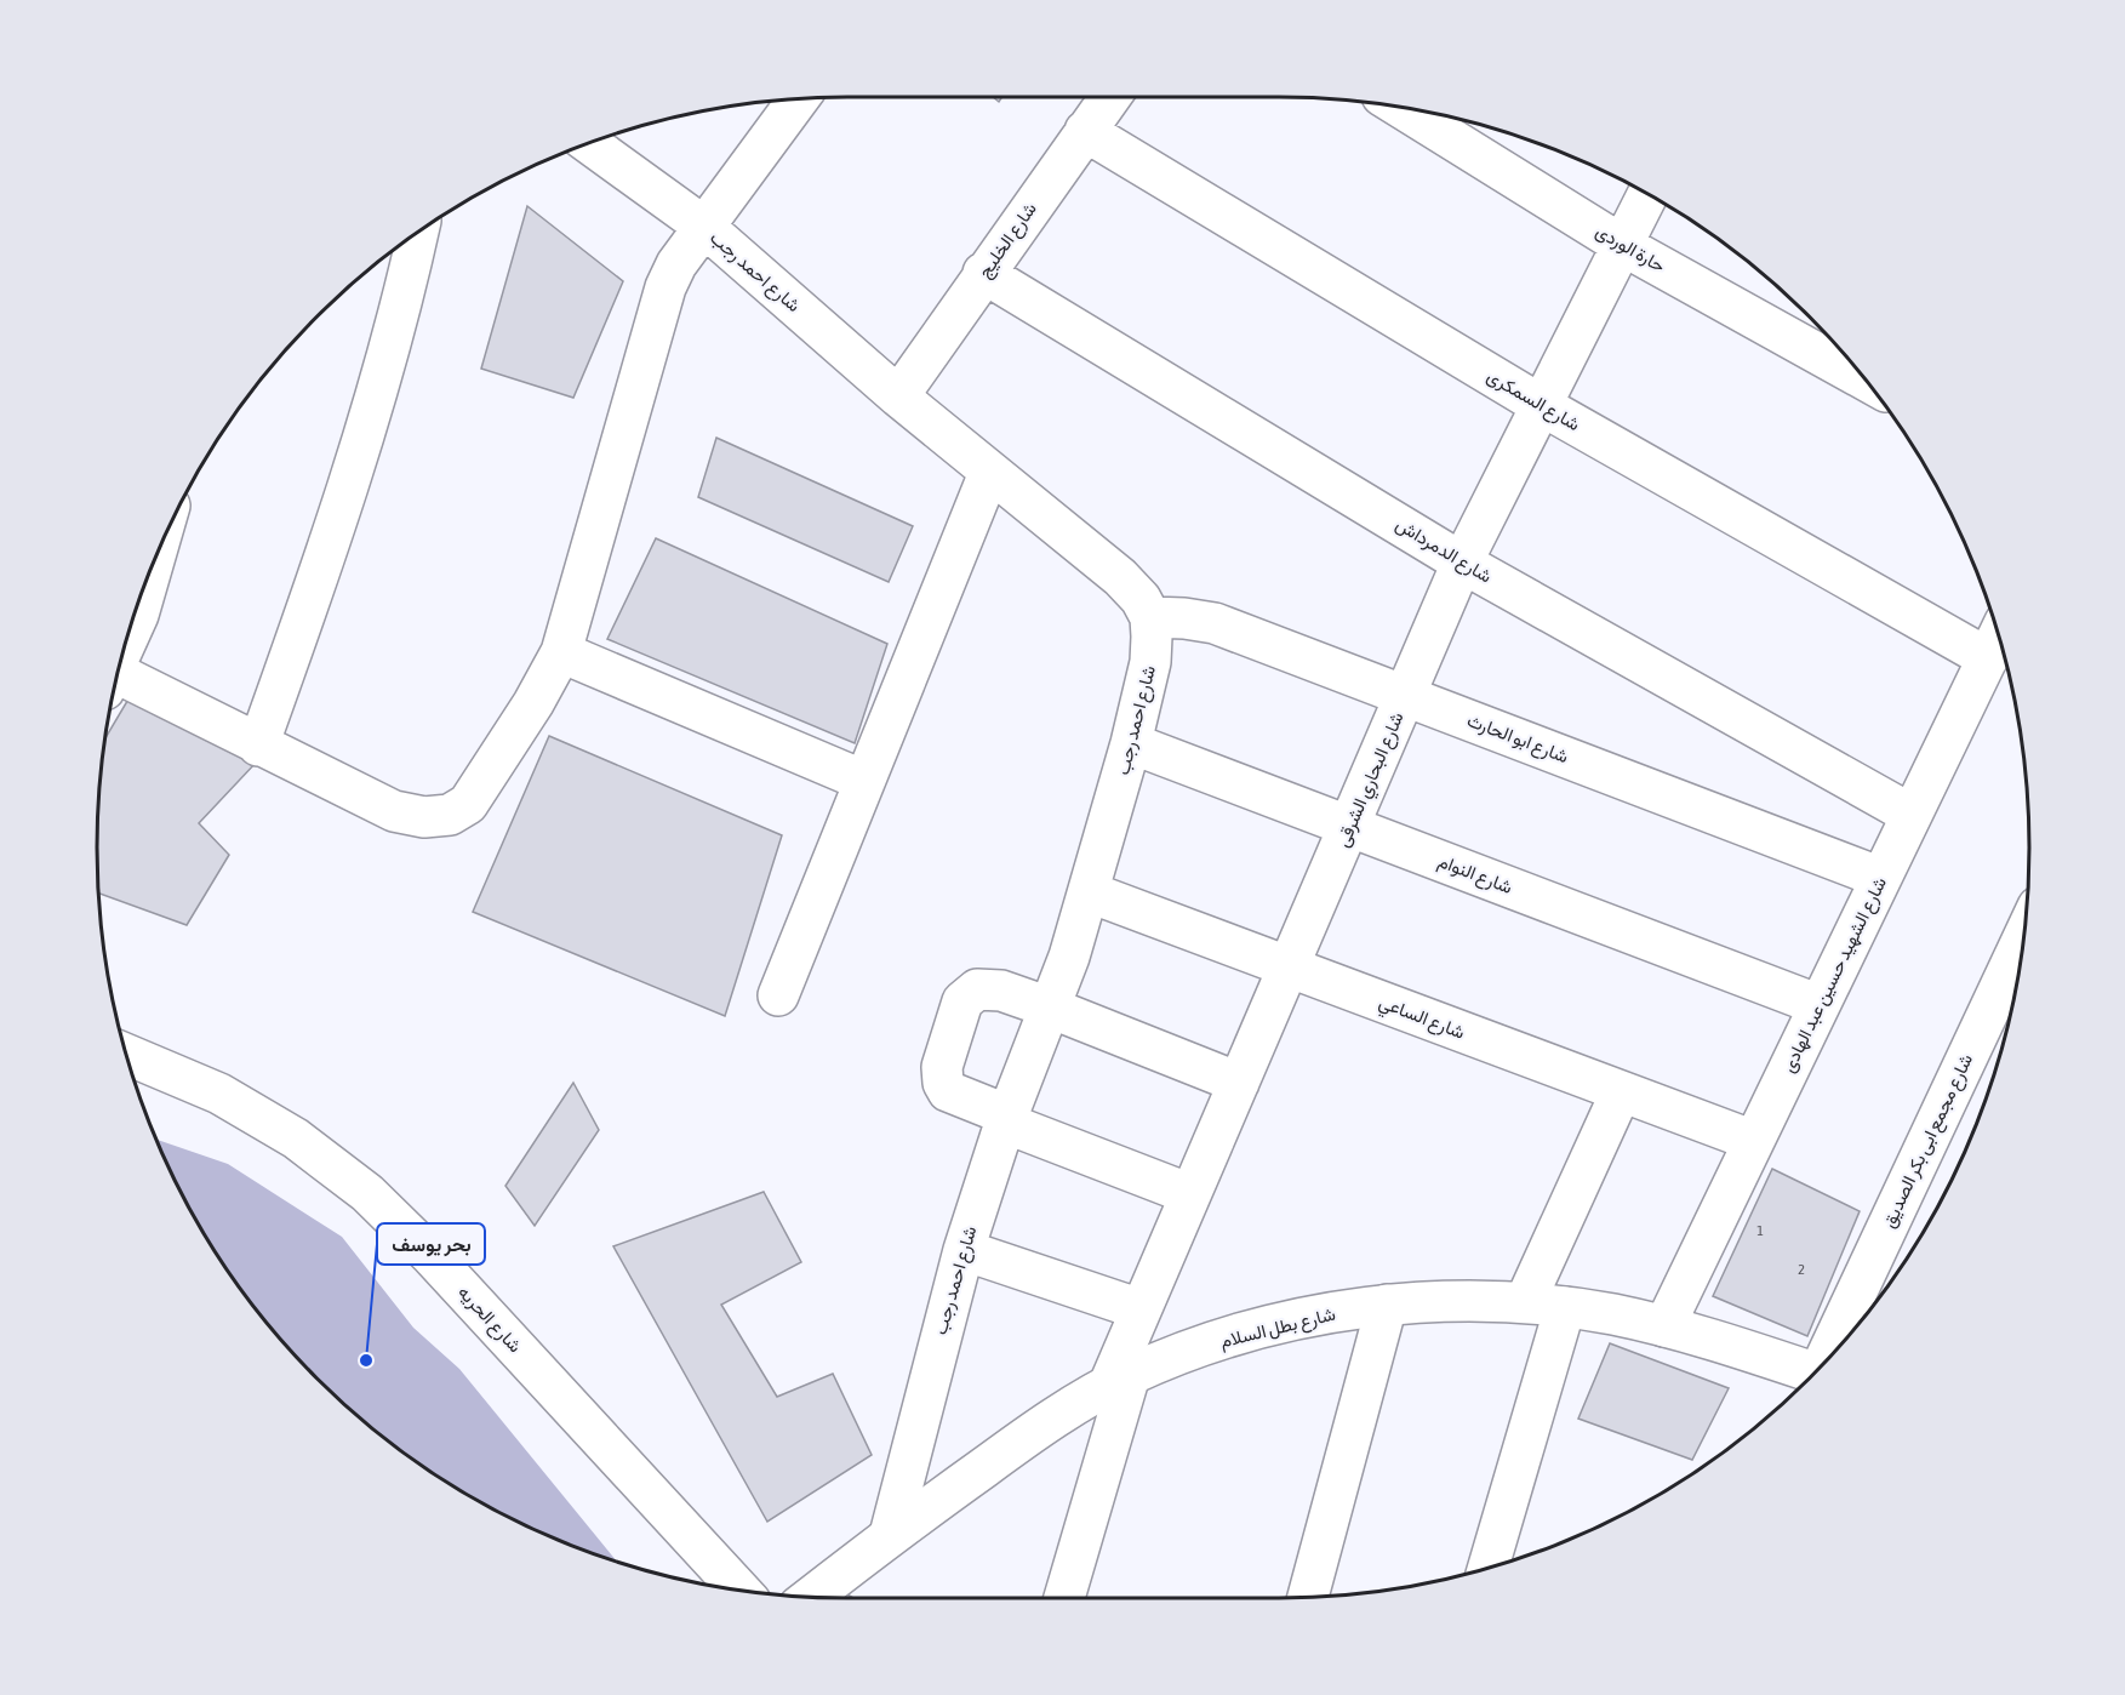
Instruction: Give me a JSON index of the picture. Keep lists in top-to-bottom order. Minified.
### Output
{"streets":{"street":["شارع الخليج","حارة الوردى","شارع احمد رجب","شارع السمكرى","شارع الدمرداش","شارع ابو الحارث","شارع البحاري الشرقى","شارع النوام","شارع الشهيد حسين عبد الهادى","شارع الساعي","شارع مجمع ابى بكر الصديق","شارع الحريه","شارع بطل السلام"]},"crossings":[["شارع الخليج","شارع احمد رجب"],["شارع الخليج","شارع السمكرى"],["شارع الخليج","شارع الدمرداش"],["حارة الوردى","شارع البحاري الشرقى"],["شارع احمد رجب","شارع ابو الحارث"],["شارع احمد رجب","شارع النوام"],["شارع احمد رجب","شارع الساعي"],["شارع احمد رجب","شارع بطل السلام"],["شارع السمكرى","شارع البحاري الشرقى"],["شارع السمكرى","شارع الشهيد حسين عبد الهادى"],["شارع الدمرداش","شارع البحاري الشرقى"],["شارع الدمرداش","شارع الشهيد حسين عبد الهادى"],["شارع ابو الحارث","شارع البحاري الشرقى"],["شارع ابو الحارث","شارع الشهيد حسين عبد الهادى"],["شارع البحاري الشرقى","شارع النوام"],["شارع البحاري الشرقى","شارع الساعي"],["شارع البحاري الشرقى","شارع بطل السلام"],["شارع النوام","شارع الشهيد حسين عبد الهادى"],["شارع الشهيد حسين عبد الهادى","شارع الساعي"],["شارع الشهيد حسين عبد الهادى","شارع بطل السلام"]],"places":["بحر يوسف"],"house_numbers":["1","2"]}
